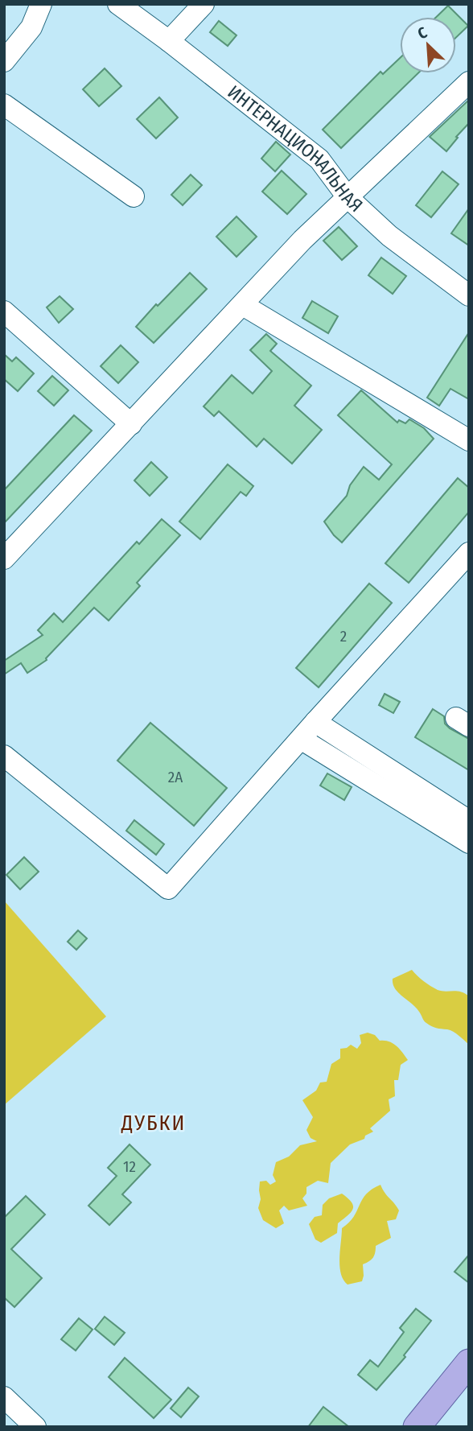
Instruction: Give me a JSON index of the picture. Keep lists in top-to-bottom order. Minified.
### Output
{"streets":{"street":["ИНТЕРНАЦИОНАЛЬНАЯ"]},"districts":["ДУБКИ"],"house_numbers":["2","2А","12"],"north":"top left"}
